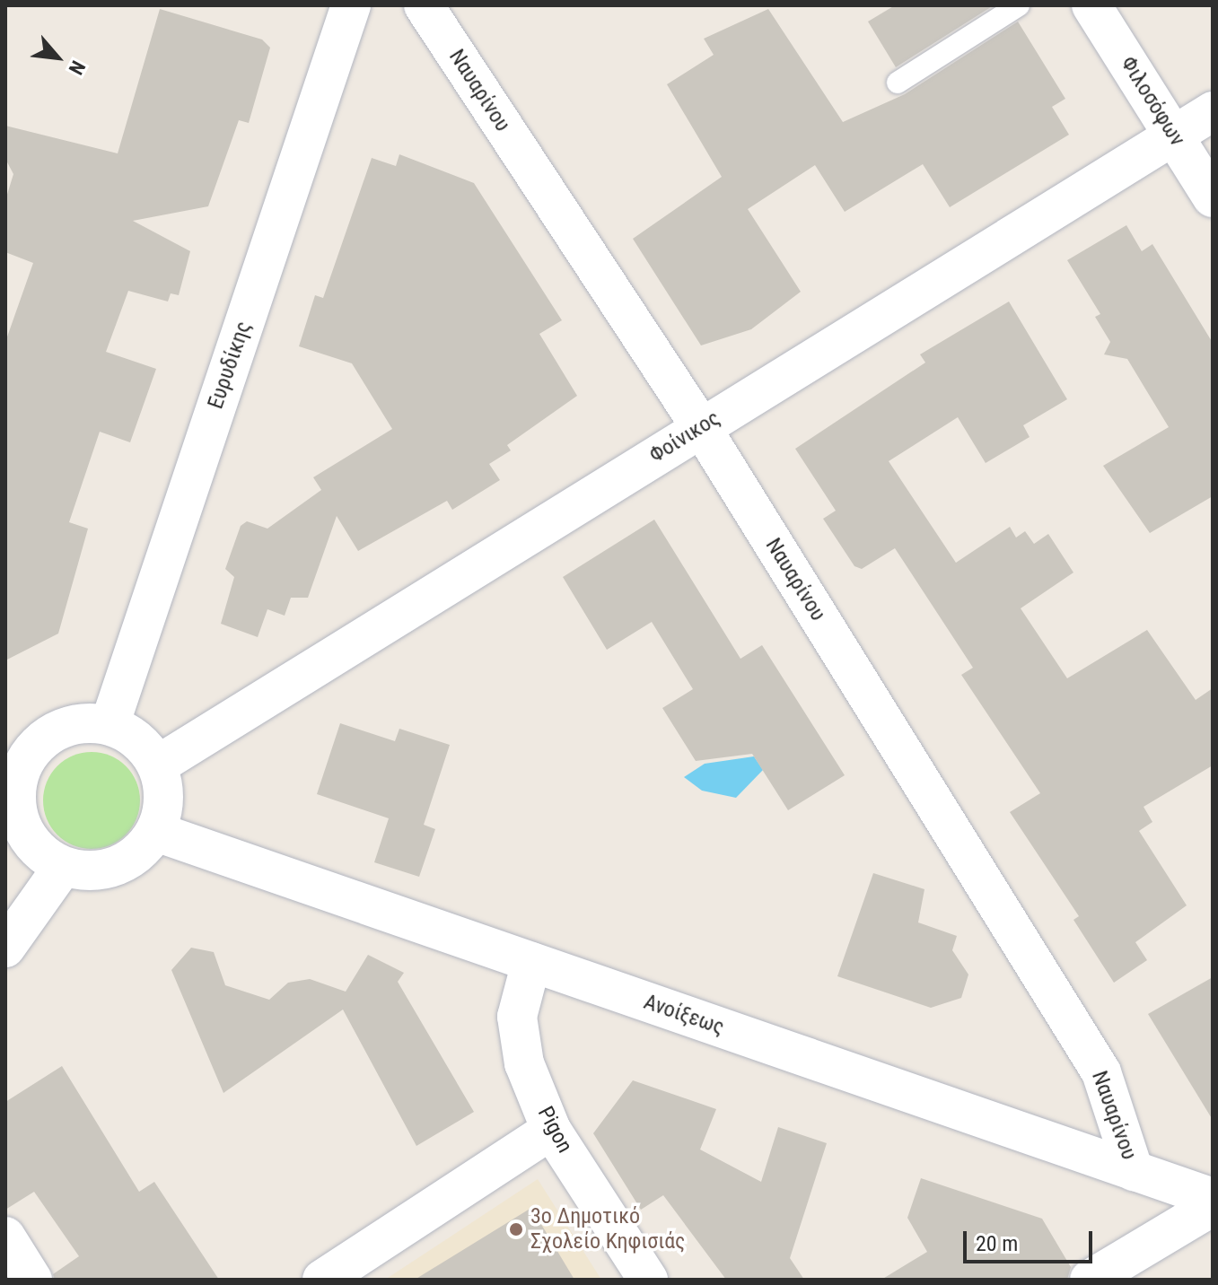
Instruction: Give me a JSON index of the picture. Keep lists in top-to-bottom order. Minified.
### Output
{"streets":{"street":["Ναυαρίνου","Φιλοσόφων","Ευρυδίκης","Φοίνικος","Ανοίξεως","Pigon"]},"crossings":[["Ναυαρίνου","Φοίνικος"],["Ναυαρίνου","Ανοίξεως"],["Φιλοσόφων","Φοίνικος"],["Ευρυδίκης","Φοίνικος"],["Ευρυδίκης","Ανοίξεως"],["Φοίνικος","Ανοίξεως"],["Ανοίξεως","Pigon"]],"places":["3ο Δημοτικό Σχολείο Κηφισιάς"],"scale_bar":"20 m","north":"bottom right"}
